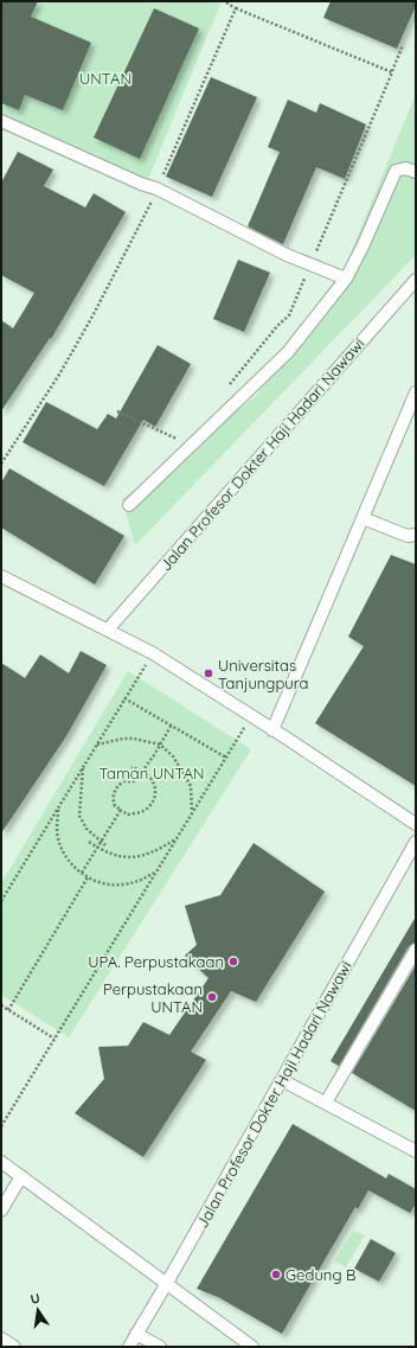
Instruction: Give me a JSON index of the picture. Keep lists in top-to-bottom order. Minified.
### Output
{"streets":{"lane":["Jalan Profesor Dokter Haji Hadari Nawawi"]},"parks":["UNTAN","Taman UNTAN"],"places":["Universitas Tanjungpura","UPA. Perpustakaan","Perpustakaan UNTAN","Gedung B"],"north":"top"}
